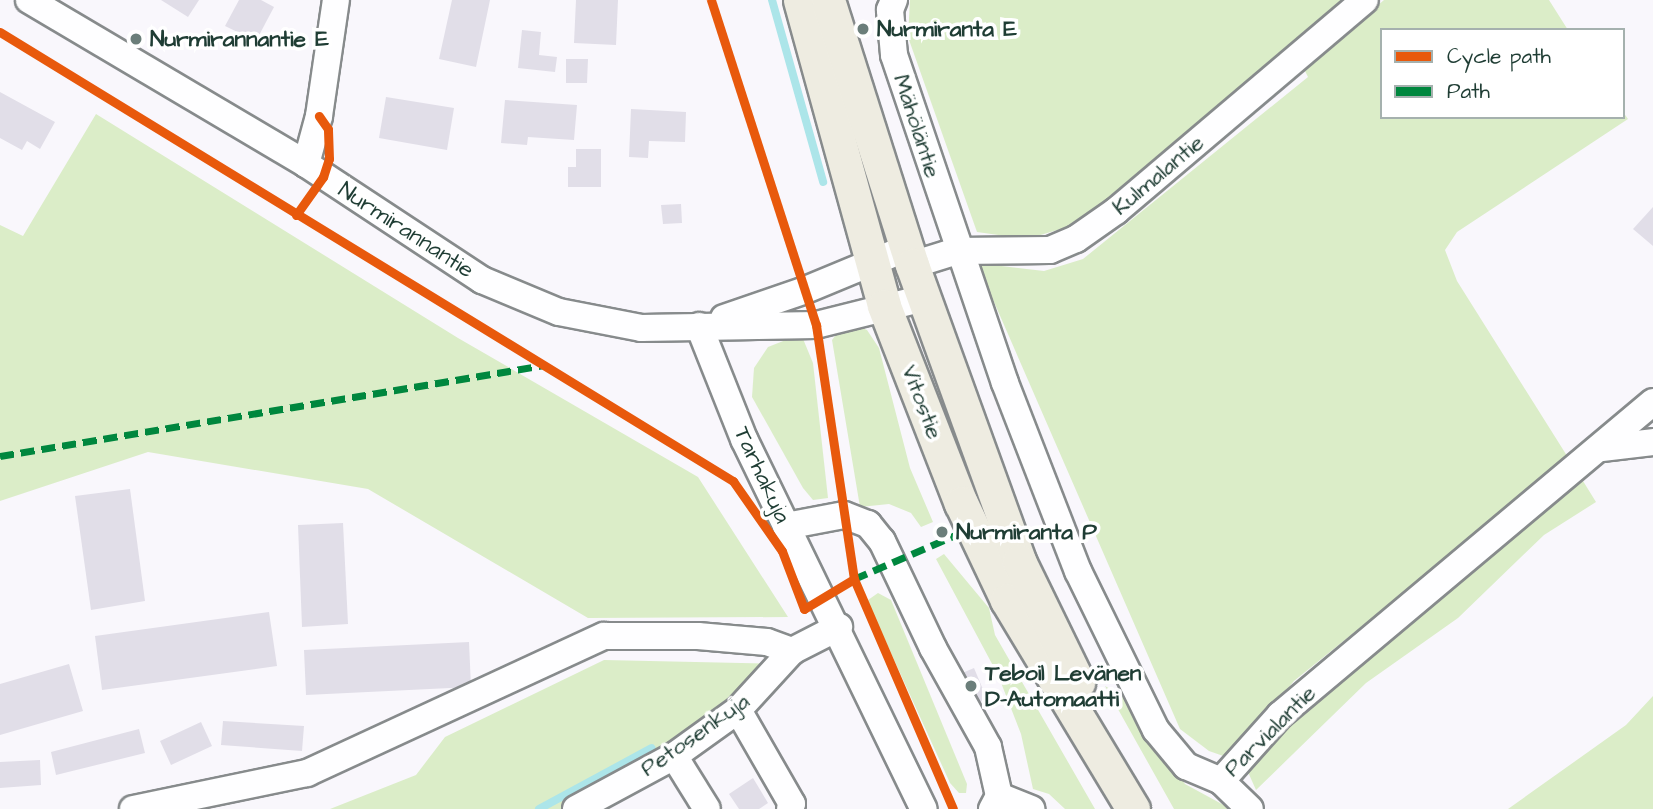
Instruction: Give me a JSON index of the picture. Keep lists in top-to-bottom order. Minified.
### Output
{"streets":{"main road":["Vitostie"],"street":["Mähöläntie","Kulmalantie","Nurmirannantie","Tarhakuja","Parvialantie","Petosenkuja"]},"crossings":[["Mähöläntie","Kulmalantie"],["Mähöläntie","Parvialantie"],["Kulmalantie","Nurmirannantie"],["Kulmalantie","Vitostie"],["Kulmalantie","Parvialantie"],["Nurmirannantie","Vitostie"],["Nurmirannantie","Tarhakuja"],["Tarhakuja","Petosenkuja"]],"places":["Nurmiranta E","Nurmirannantie E","Nurmiranta P","Teboil Levänen D-Automaatti"],"legend":["Cycle path","Path"]}
